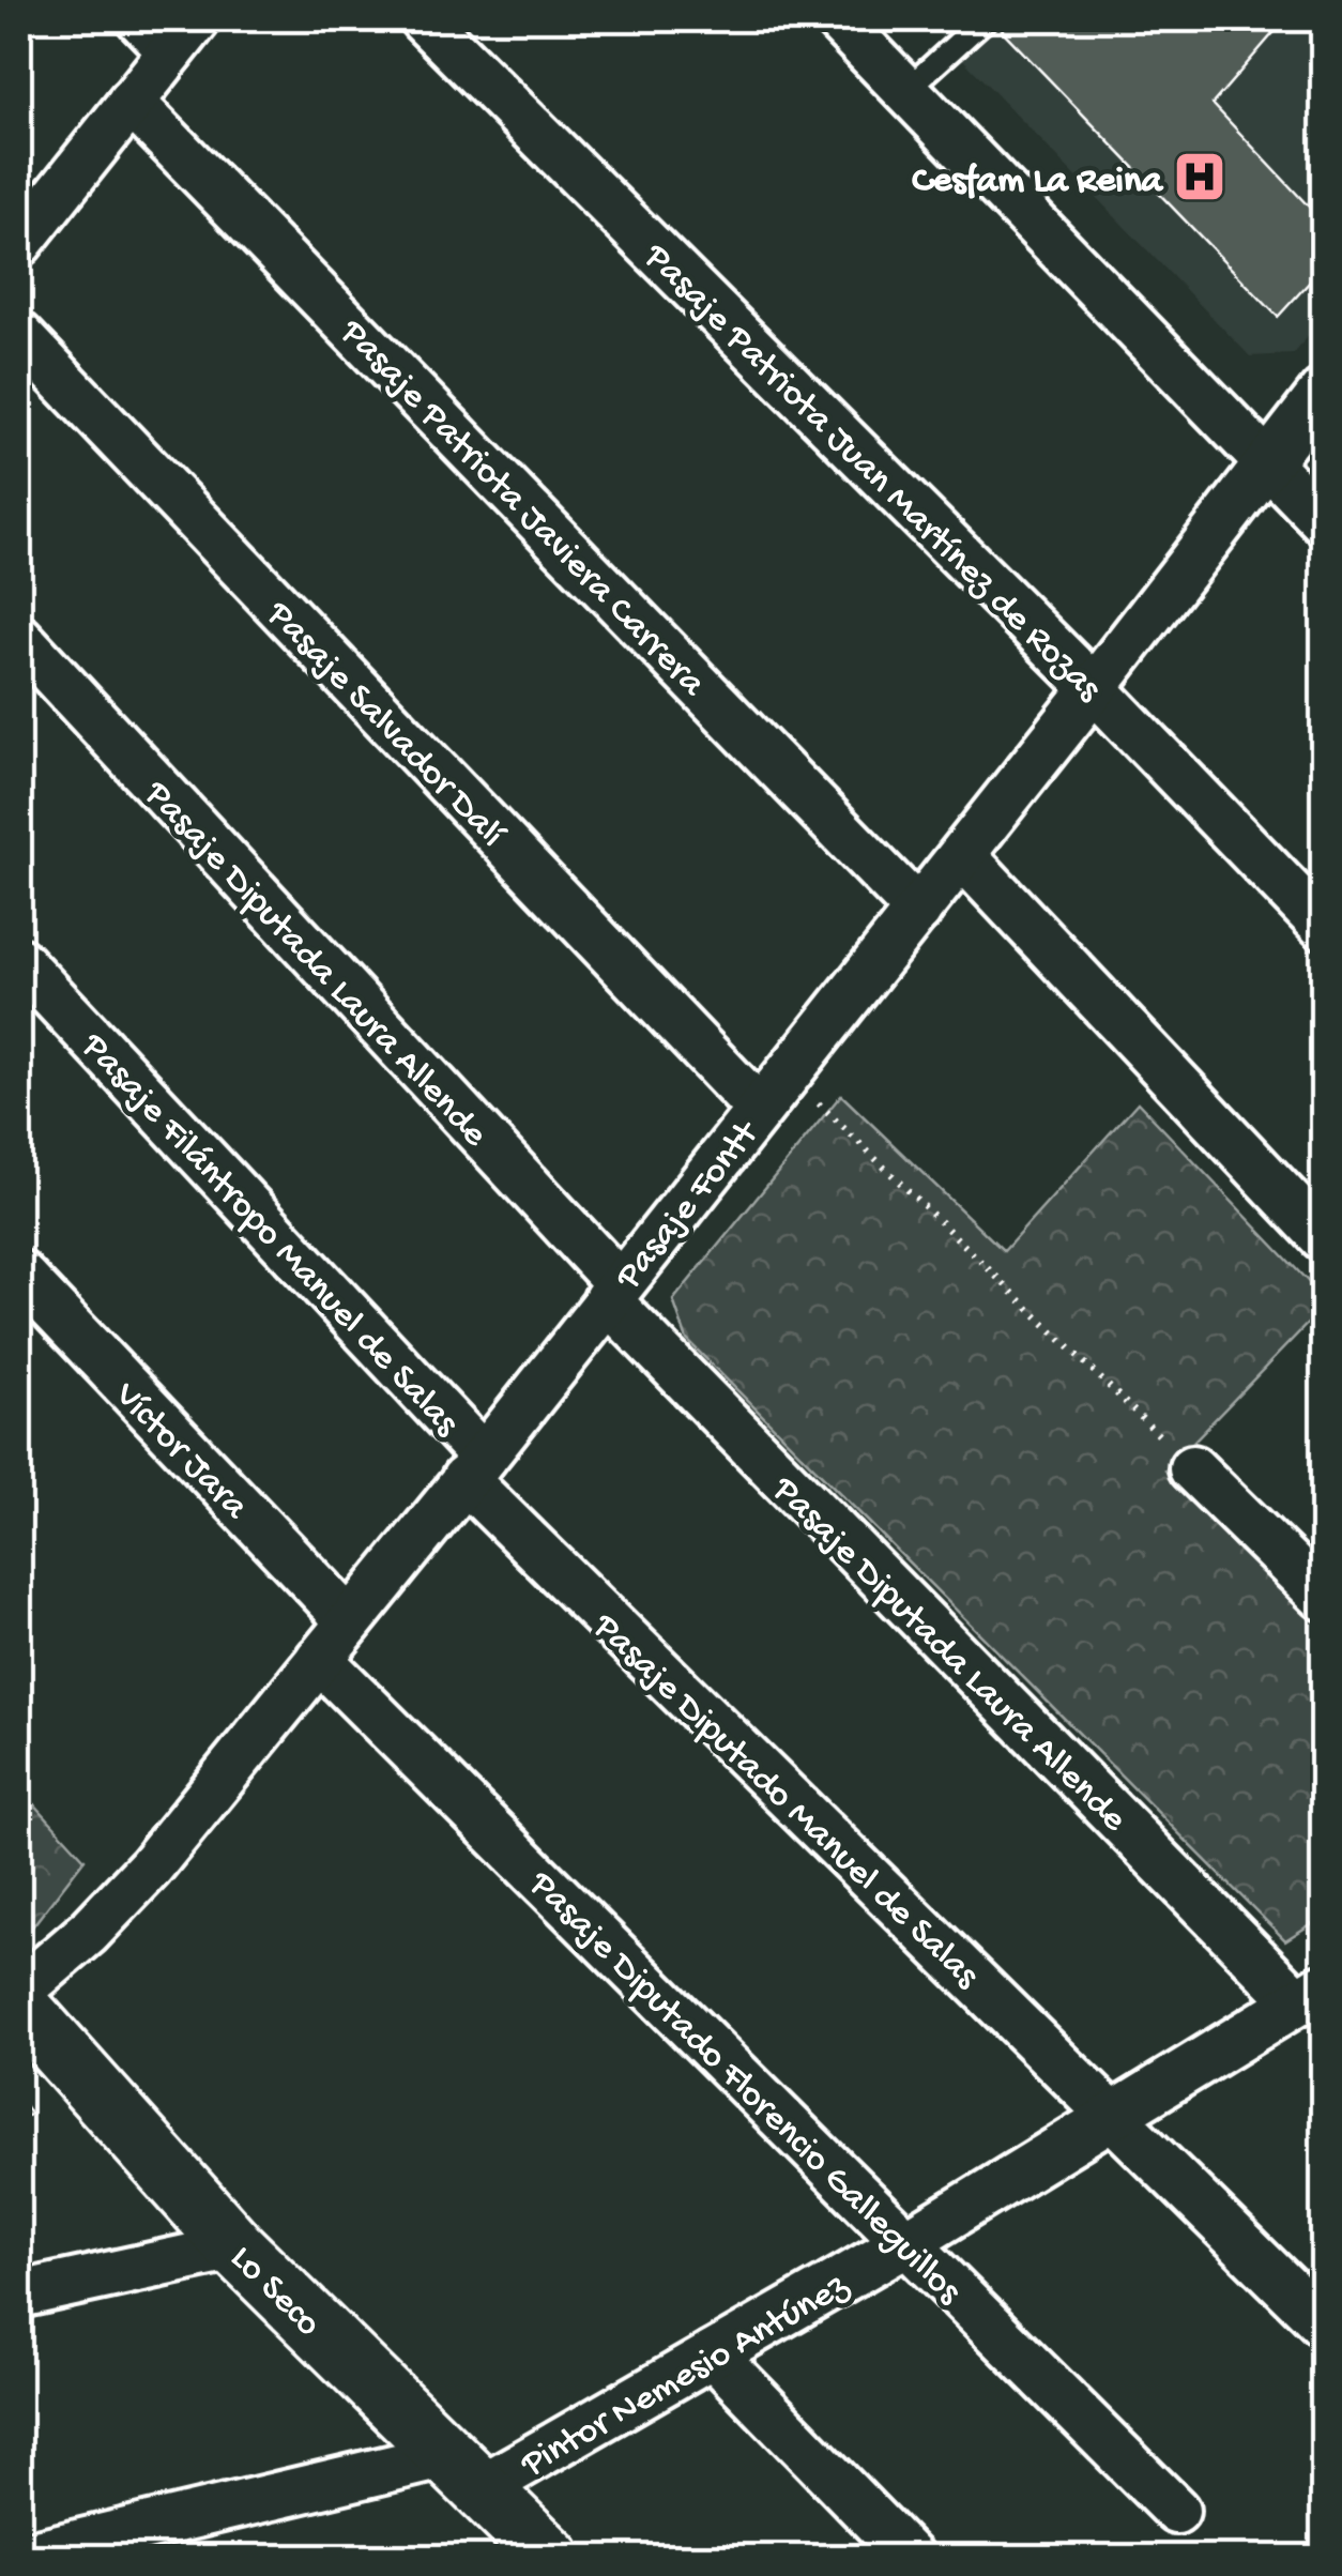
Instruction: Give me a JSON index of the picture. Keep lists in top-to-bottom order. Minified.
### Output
{"streets":{"main road":["Lo Seco"],"street":["Pasaje Patriota Juan Martínez de Rozas","Pasaje Patriota Javiera Carrera","Pasaje Salvador Dalí","Pasaje Diputada Laura Allende","Pasaje Fontt","Pasaje Filántropo Manuel de Salas","Víctor Jara","Pasaje Diputado Manuel de Salas","Pasaje Diputado Florencio Galleguillos","Pintor Nemesio Antúnez"]},"crossings":[["Pasaje Patriota Juan Martínez de Rozas","Pasaje Fontt"],["Pasaje Patriota Javiera Carrera","Pasaje Fontt"],["Pasaje Salvador Dalí","Pasaje Fontt"],["Pasaje Diputada Laura Allende","Pasaje Fontt"],["Pasaje Diputada Laura Allende","Pintor Nemesio Antúnez"],["Pasaje Fontt","Pasaje Filántropo Manuel de Salas"],["Pasaje Fontt","Víctor Jara"],["Pasaje Fontt","Pasaje Diputado Manuel de Salas"],["Pasaje Fontt","Pasaje Diputado Florencio Galleguillos"],["Pasaje Filántropo Manuel de Salas","Pasaje Diputado Manuel de Salas"],["Pasaje Diputado Manuel de Salas","Pintor Nemesio Antúnez"],["Pasaje Diputado Florencio Galleguillos","Pintor Nemesio Antúnez"],["Lo Seco","Pintor Nemesio Antúnez"]],"places":{"hospital":["Cesfam La Reina"]}}
